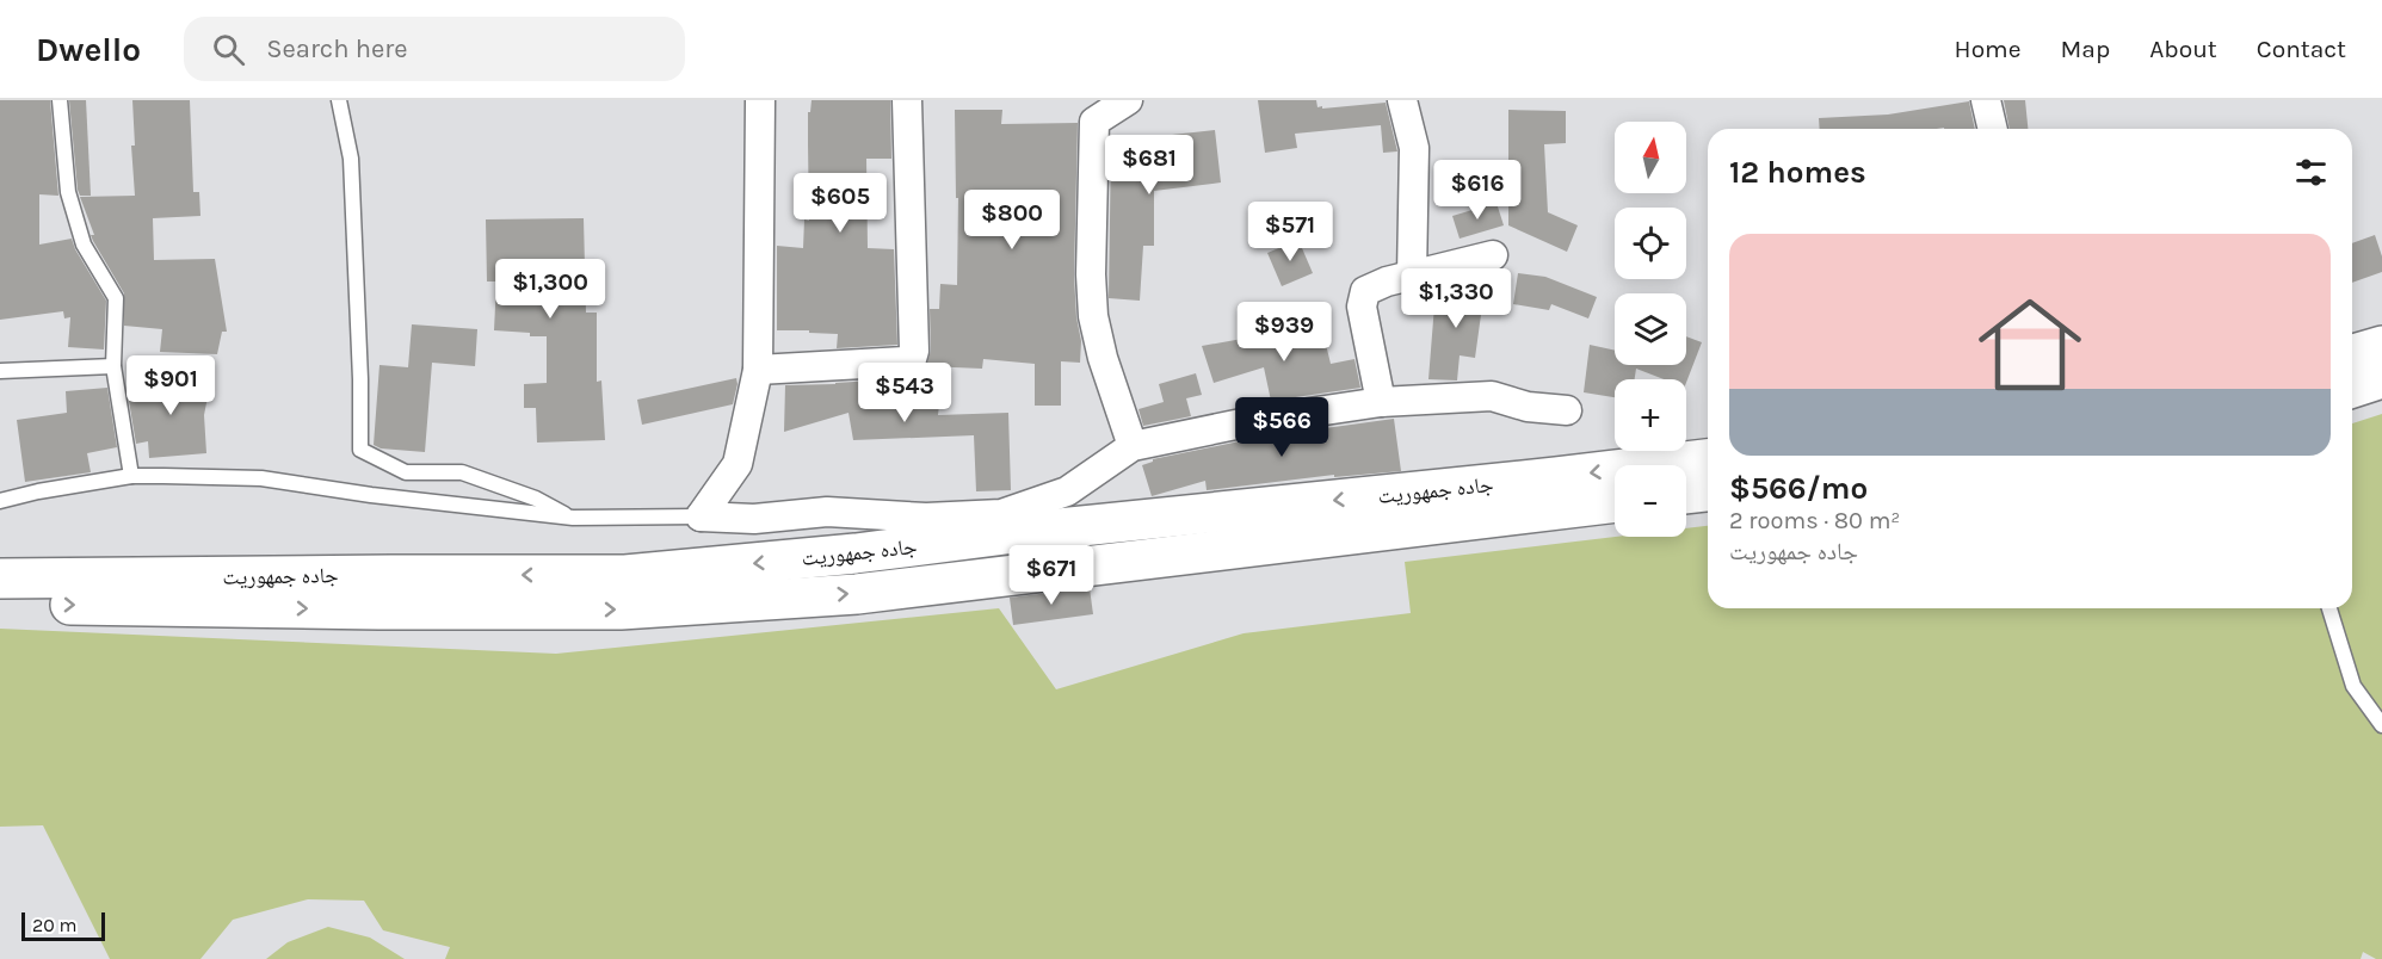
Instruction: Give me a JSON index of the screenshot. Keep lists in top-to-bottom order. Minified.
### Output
{"streets":{"main road":["جاده جمهوریت"]},"scale_bar":"20 m","north":"top","page":{"header":"Dwello","search":"Search here","nav":["Home","Map","About","Contact"],"map_buttons":["+","−"],"heading":"12 homes","price":["$681","$616","$605","$800","$571","$1,300","$1,330","$939","$901","$543","$566","$671"],"list":[{"name":"$566/mo","note":"2 rooms · 80 m² · جاده جمهوریت"}],"scale":"20 m"}}
